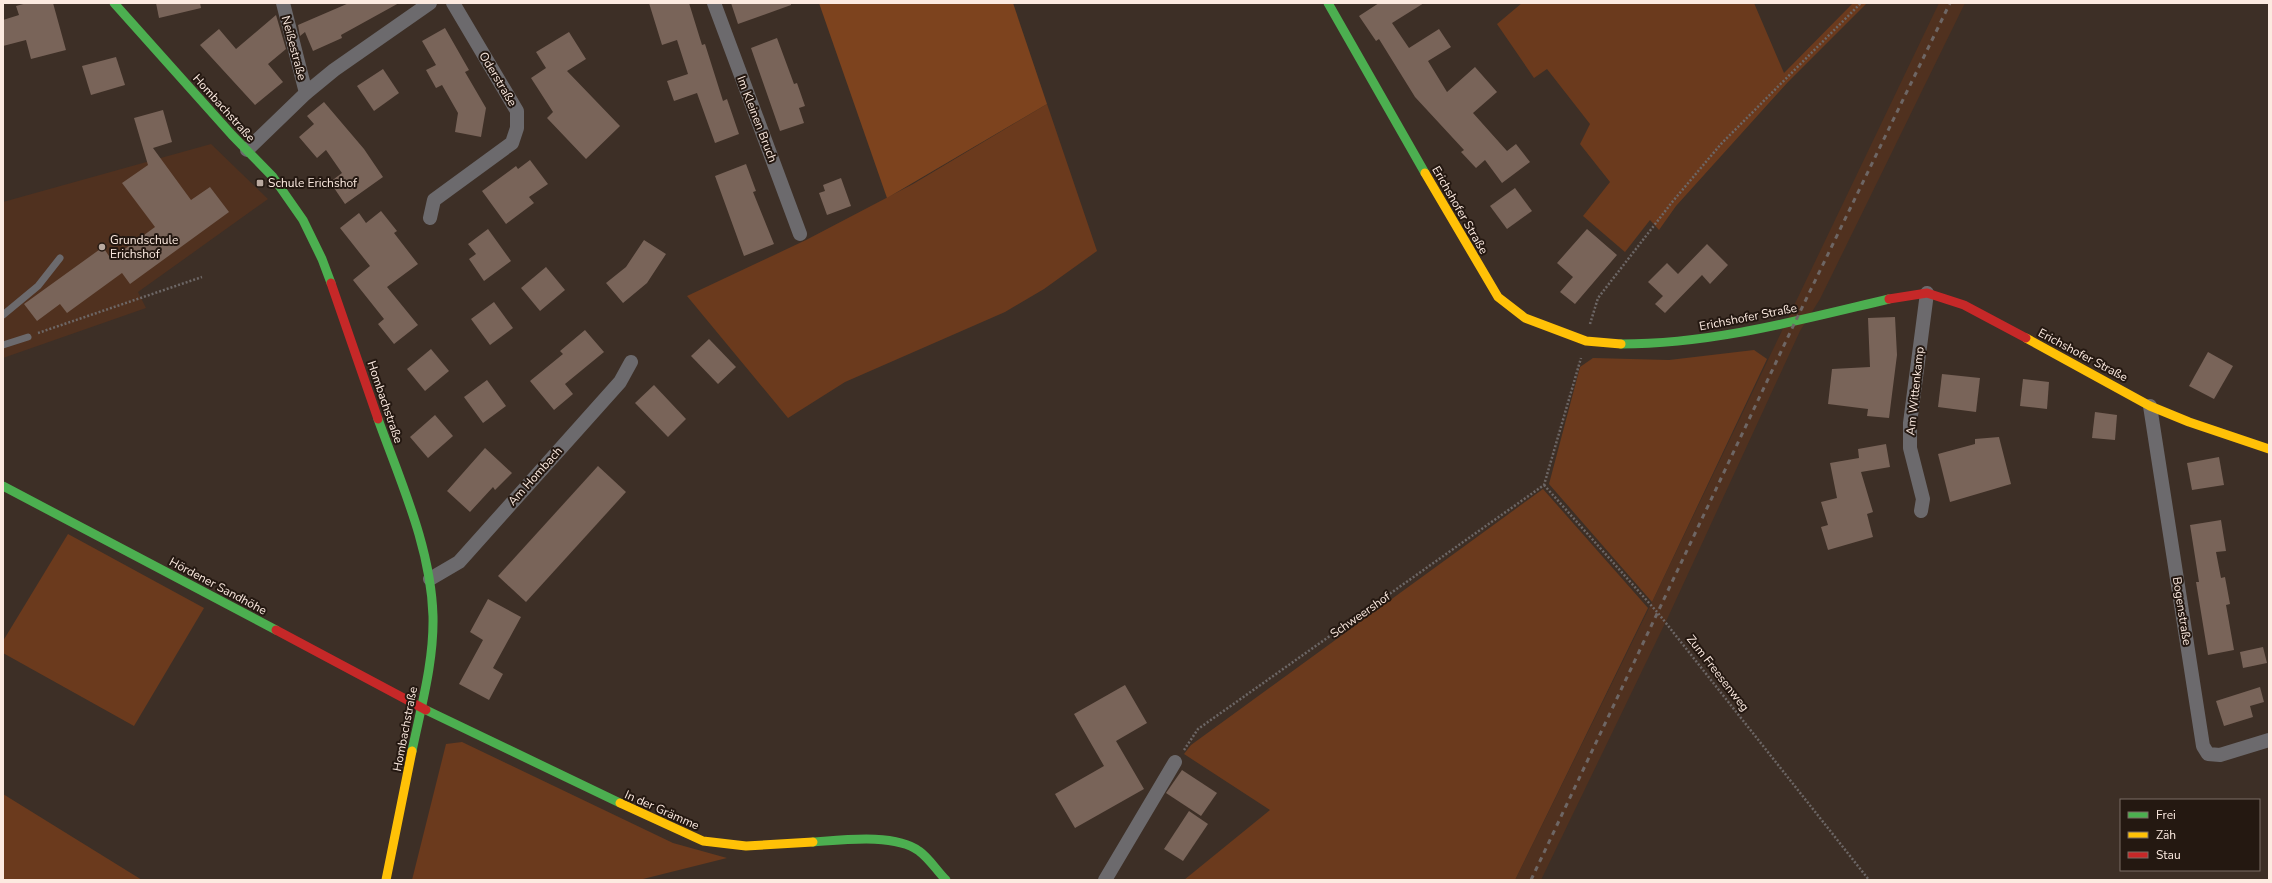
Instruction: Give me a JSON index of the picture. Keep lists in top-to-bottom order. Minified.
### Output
{"streets":{"street":["Neißestraße","Oderstraße","Hombachstraße","Im Kleinen Bruch","Erichshofer Straße","Am Wittenkamp","Am Hombach","Hördener Sandhöhe","Bogenstraße","In der Grämme"],"path":["Schweershof","Zum Freesenweg"]},"crossings":[["Hombachstraße","Am Hombach"],["Hombachstraße","Hördener Sandhöhe"],["Hombachstraße","In der Grämme"],["Erichshofer Straße","Am Wittenkamp"],["Erichshofer Straße","Bogenstraße"],["Hördener Sandhöhe","In der Grämme"],["Schweershof","Zum Freesenweg"]],"places":{"transit":["Schule Erichshof"],"other":["Grundschule Erichshof"]},"legend":["Frei","Zäh","Stau"]}
